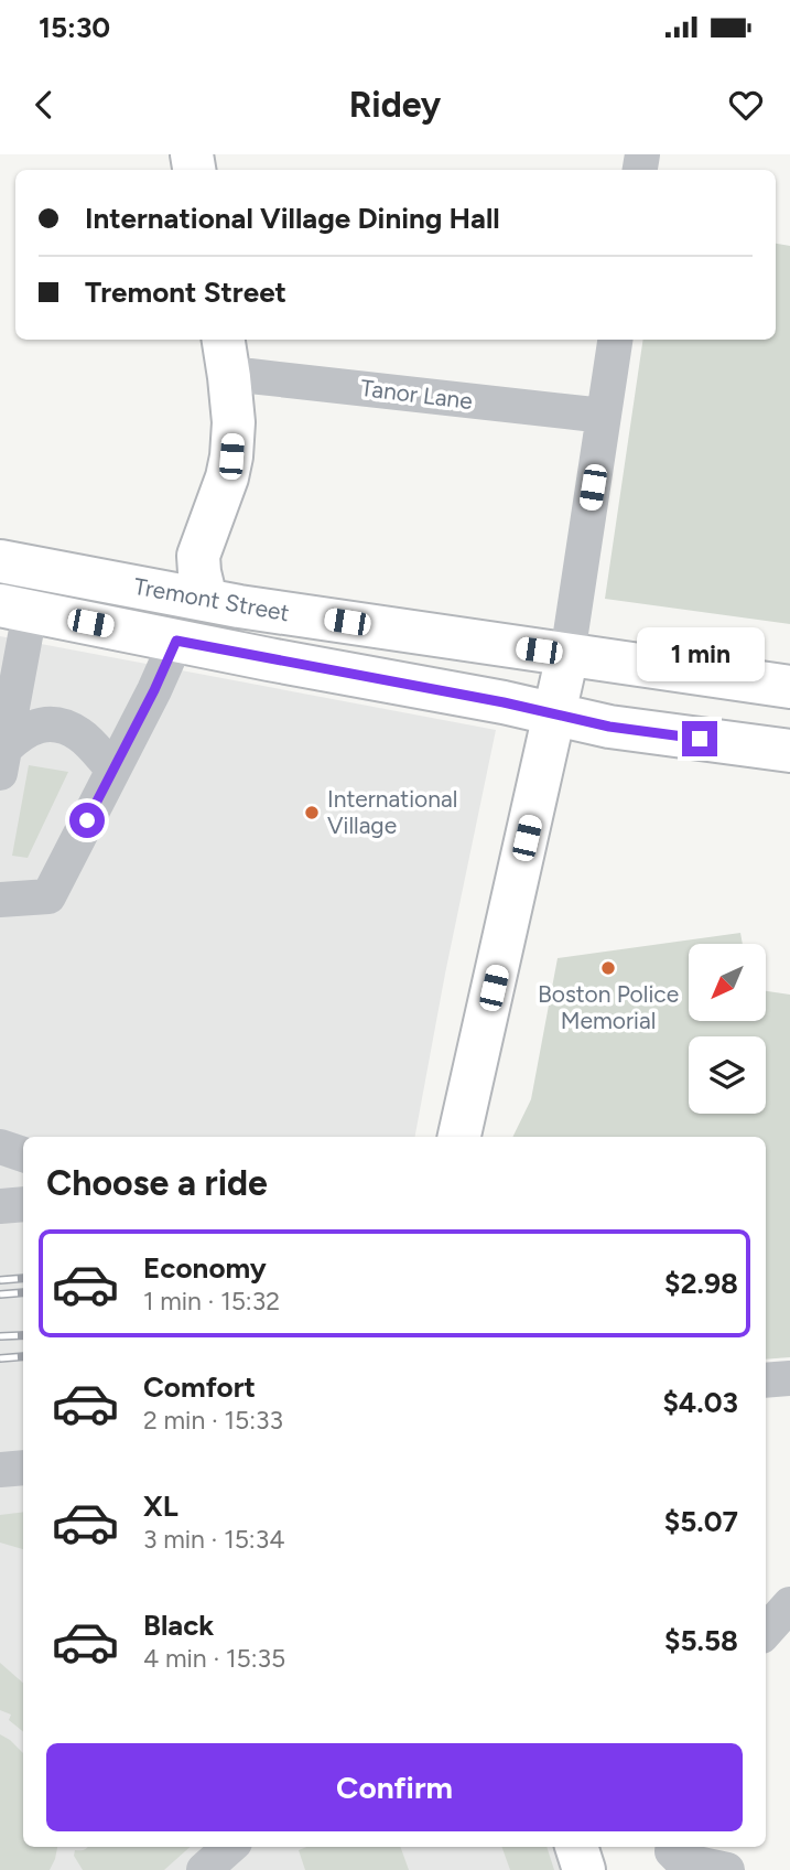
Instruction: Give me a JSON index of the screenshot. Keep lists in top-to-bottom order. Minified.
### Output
{"streets":{"main road":["Tremont Street"],"street":["Tanor Lane"]},"places":["International Village","Boston Police Memorial"],"north":"bottom left","page":{"status":"15:30","header":"Ridey","banner":["International Village Dining Hall","Tremont Street"],"bubble":"1 min","heading":"Choose a ride","list":[{"name":"Economy","note":"1 min · 15:32","value":"$2.98"},{"name":"Comfort","note":"2 min · 15:33","value":"$4.03"},{"name":"XL","note":"3 min · 15:34","value":"$5.07"},{"name":"Black","note":"4 min · 15:35","value":"$5.58"}],"buttons":"Confirm"}}
